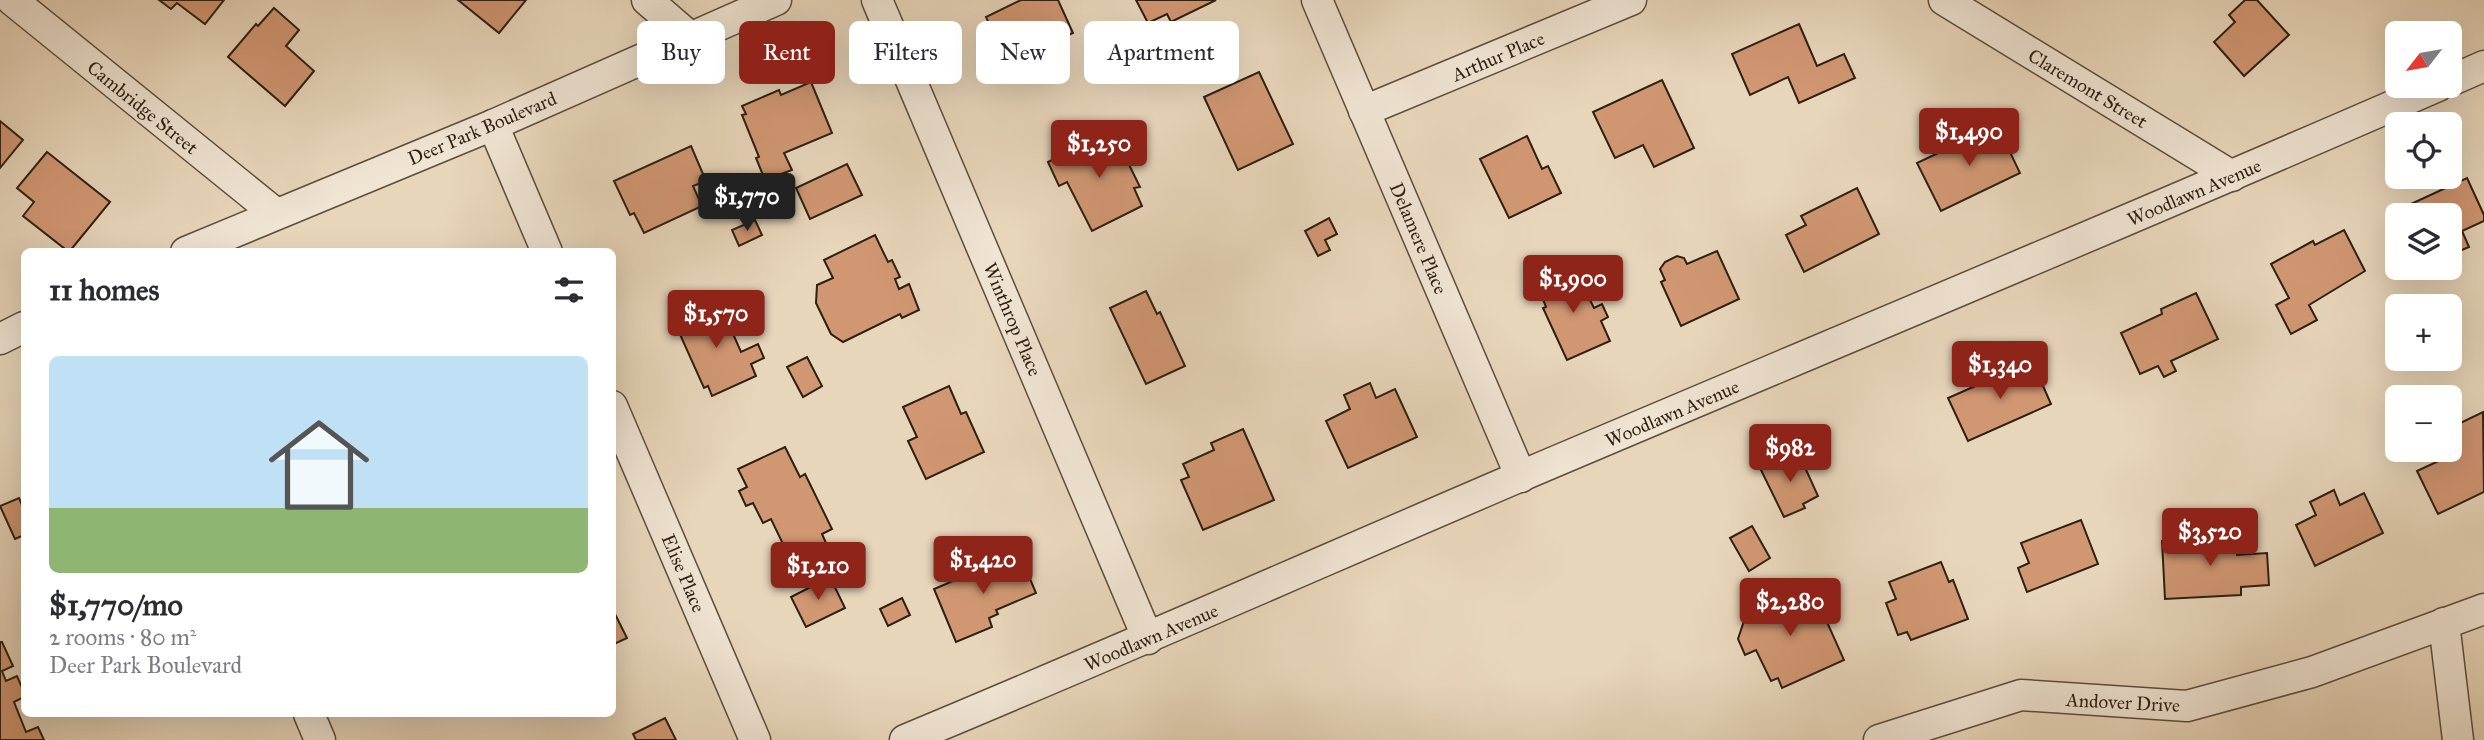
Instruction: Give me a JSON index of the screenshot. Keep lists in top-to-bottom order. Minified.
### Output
{"streets":{"street":["Arthur Place","Claremont Street","Cambridge Street","Deer Park Boulevard","Woodlawn Avenue","Delamere Place","Winthrop Place","Elise Place","Andover Drive"]},"crossings":[["Arthur Place","Delamere Place"],["Claremont Street","Woodlawn Avenue"],["Cambridge Street","Deer Park Boulevard"],["Woodlawn Avenue","Delamere Place"],["Woodlawn Avenue","Winthrop Place"]],"north":"bottom left","page":{"map_buttons":["+","−"],"chip":["Buy","Rent","Filters","New","Apartment"],"price":["$1,490","$1,250","$1,770","$1,900","$1,570","$1,340","$982","$3,520","$1,420","$1,210","$2,280"],"heading":"11 homes","list":[{"name":"$1,770/mo","note":"2 rooms · 80 m² · Deer Park Boulevard"}]}}
